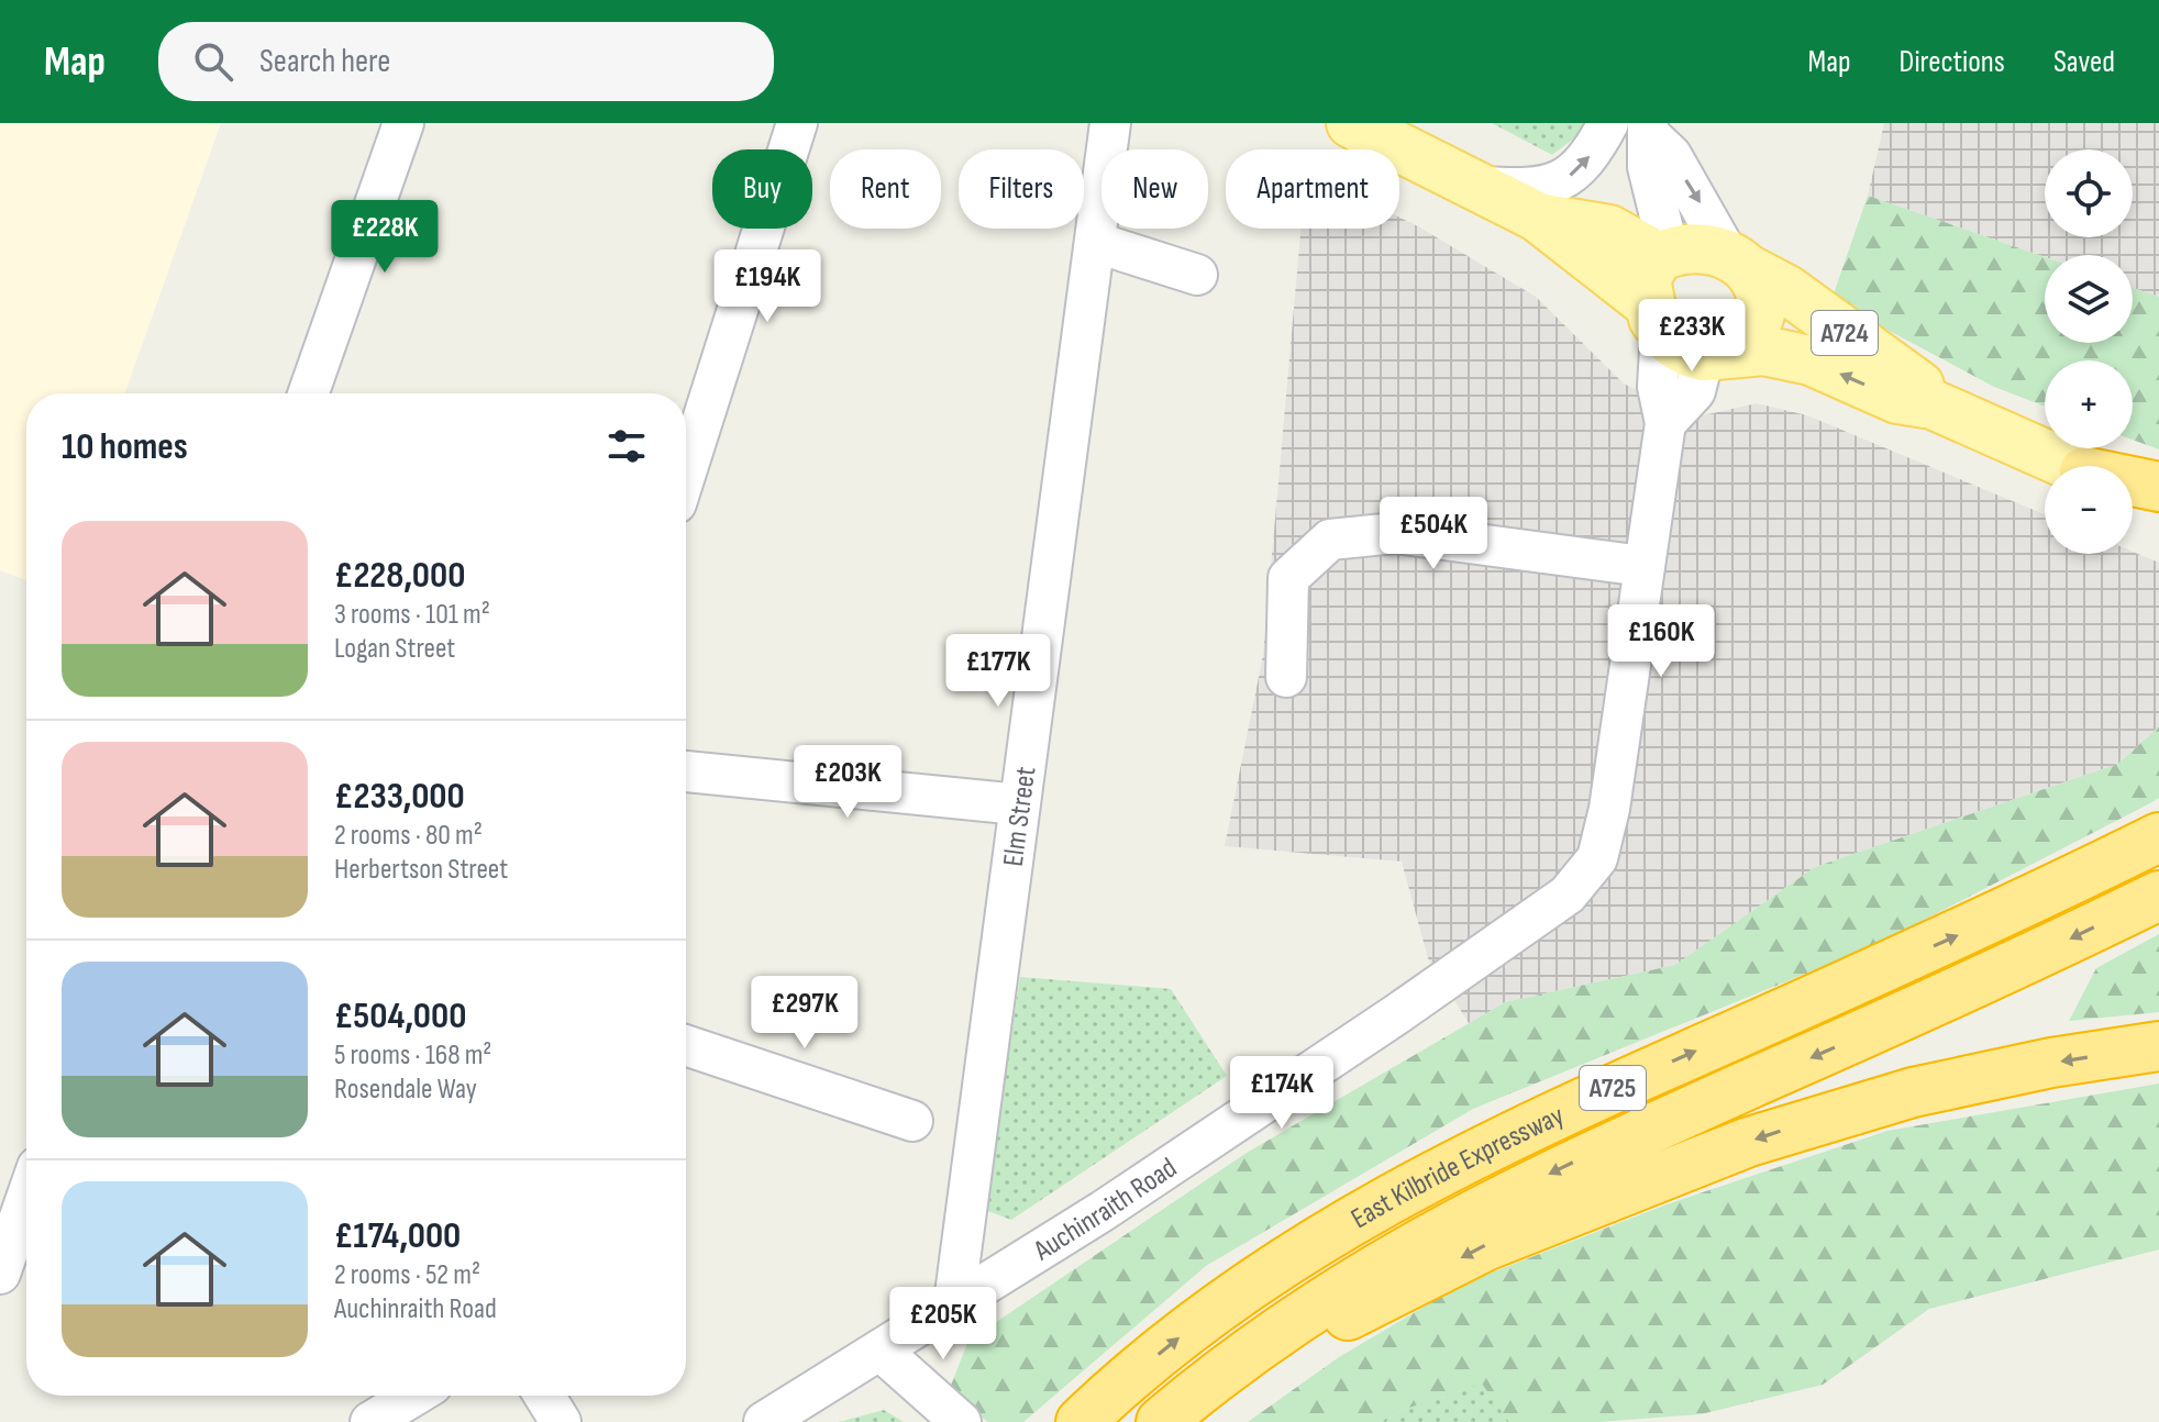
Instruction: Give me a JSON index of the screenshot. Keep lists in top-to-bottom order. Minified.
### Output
{"streets":{"highway":["A725","East Kilbride Expressway"],"main road":["A724"],"street":["Elm Street","Auchinraith Road"]},"crossings":[["Elm Street","Auchinraith Road"],["A725","East Kilbride Expressway"]],"page":{"header":"Map","search":"Search here","nav":["Map","Directions","Saved"],"map_buttons":["+","−"],"chip":["Buy","Rent","Filters","New","Apartment"],"price":["£228K","£194K","£233K","£504K","£160K","£177K","£203K","£297K","£174K","£205K"],"heading":"10 homes","list":[{"name":"£228,000","note":"3 rooms · 101 m² · Logan Street"},{"name":"£233,000","note":"2 rooms · 80 m² · Herbertson Street"},{"name":"£504,000","note":"5 rooms · 168 m² · Rosendale Way"},{"name":"£174,000","note":"2 rooms · 52 m² · Auchinraith Road"}]}}
